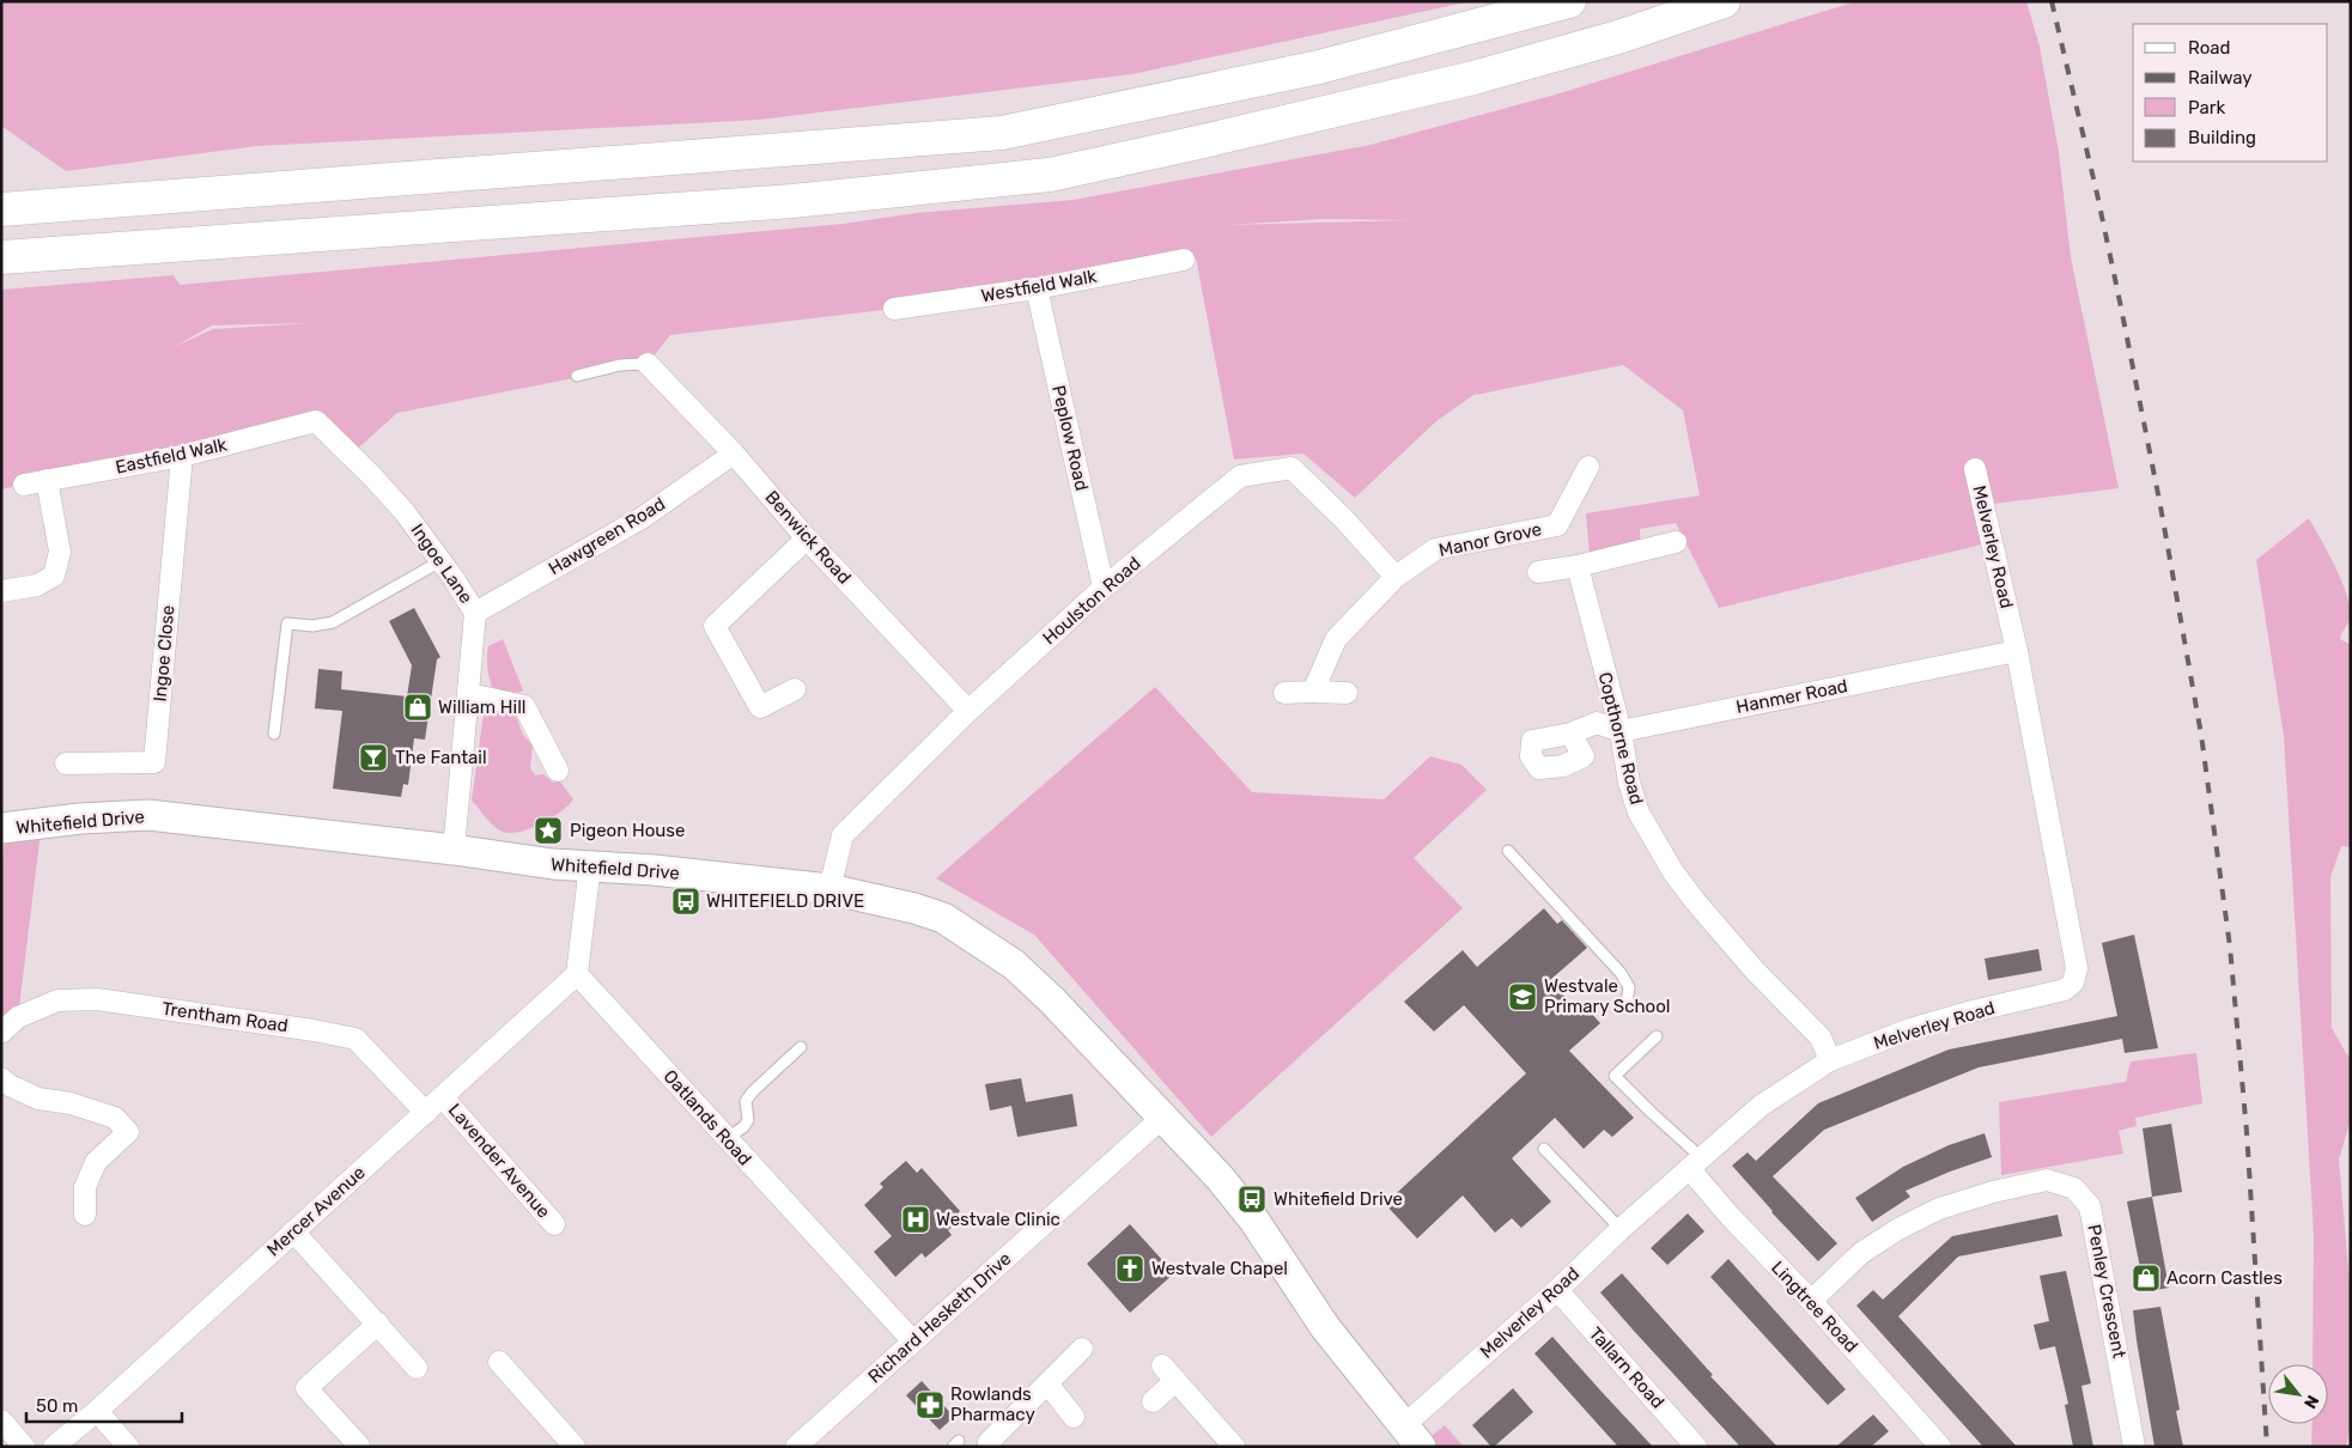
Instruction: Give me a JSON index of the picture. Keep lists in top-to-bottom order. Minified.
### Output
{"streets":{"main road":["Whitefield Drive"],"street":["Westfield Walk","Peplow Road","Eastfield Walk","Hawgreen Road","Benwick Road","Manor Grove","Melverley Road","Ingoe Lane","Houlston Road","Ingoe Close","Hanmer Road","Copthorne Road","Trentham Road","Oatlands Road","Lavender Avenue","Mercer Avenue","Penley Crescent","Lingtree Road","Richard Hesketh Drive","Tallarn Road"]},"crossings":[["Westfield Walk","Peplow Road"],["Peplow Road","Houlston Road"],["Eastfield Walk","Ingoe Lane"],["Eastfield Walk","Ingoe Close"],["Hawgreen Road","Benwick Road"],["Hawgreen Road","Ingoe Lane"],["Benwick Road","Houlston Road"],["Manor Grove","Houlston Road"],["Melverley Road","Hanmer Road"],["Melverley Road","Copthorne Road"],["Melverley Road","Whitefield Drive"],["Melverley Road","Lingtree Road"],["Melverley Road","Tallarn Road"],["Ingoe Lane","Whitefield Drive"],["Houlston Road","Whitefield Drive"],["Hanmer Road","Copthorne Road"],["Whitefield Drive","Richard Hesketh Drive"],["Trentham Road","Mercer Avenue"],["Oatlands Road","Mercer Avenue"],["Oatlands Road","Richard Hesketh Drive"],["Lavender Avenue","Mercer Avenue"],["Penley Crescent","Lingtree Road"]],"places":{"shop":["William Hill","Acorn Castles"],"bar":["The Fantail"],"place":["Pigeon House"],"bus stop":["WHITEFIELD DRIVE","Whitefield Drive"],"school or university":["Westvale Primary School"],"hospital":["Westvale Clinic"],"church":["Westvale Chapel"],"pharmacy":["Rowlands Pharmacy"]},"legend":["Road","Railway","Park","Building"],"scale_bar":"50 m","north":"bottom right"}
